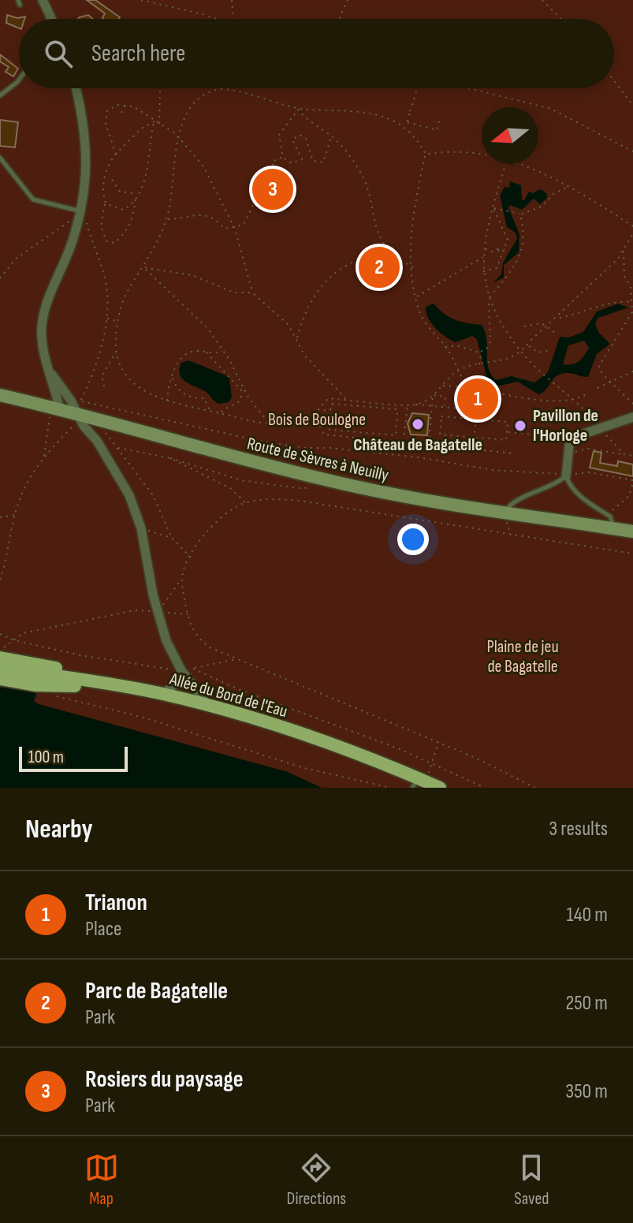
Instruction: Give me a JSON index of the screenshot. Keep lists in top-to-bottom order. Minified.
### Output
{"streets":{"main road":["Allée du Bord de l'Eau"],"street":["Route de Sèvres à Neuilly"]},"parks":["Bois de Boulogne","Plaine de jeu de Bagatelle"],"places":["Château de Bagatelle","Pavillon de l'Horloge"],"scale_bar":"100 m","north":"left","page":{"search":"Search here","pins":["3","2","1"],"scale":"100 m","heading":["Nearby","3 results"],"list":[{"mark":"1","name":"Trianon","note":"Place","value":"140 m"},{"mark":"2","name":"Parc de Bagatelle","note":"Park","value":"250 m"},{"mark":"3","name":"Rosiers du paysage","note":"Park","value":"350 m"}],"nav":["Map","Directions","Saved"]}}
